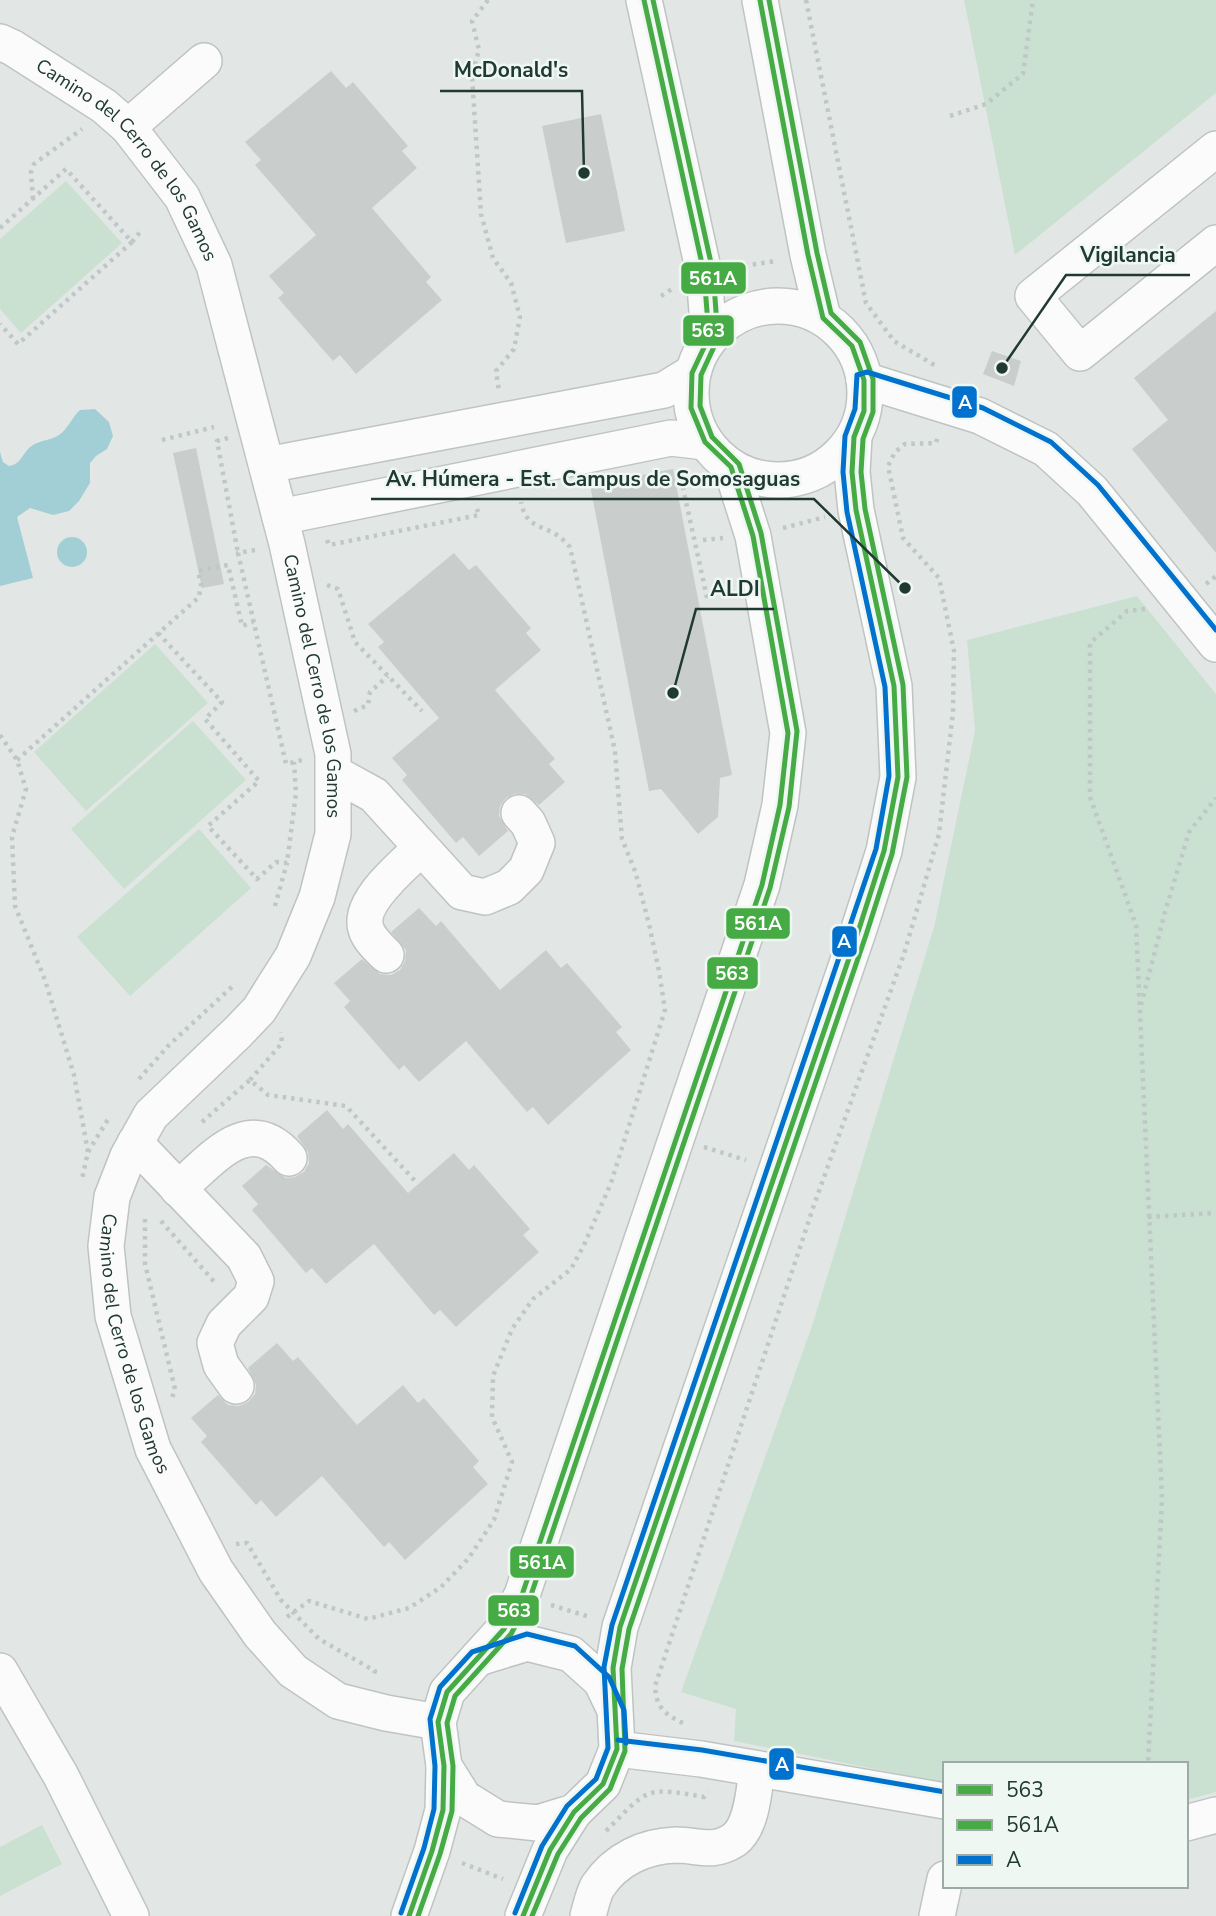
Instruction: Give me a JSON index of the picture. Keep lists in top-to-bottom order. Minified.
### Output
{"streets":{"street":["Camino del Cerro de los Gamos"]},"places":["McDonald's","Vigilancia","Av. Húmera - Est. Campus de Somosaguas","ALDI"],"lines":["transit line 563","transit line 561A","transit line A"],"legend":["563","561A","A"]}
